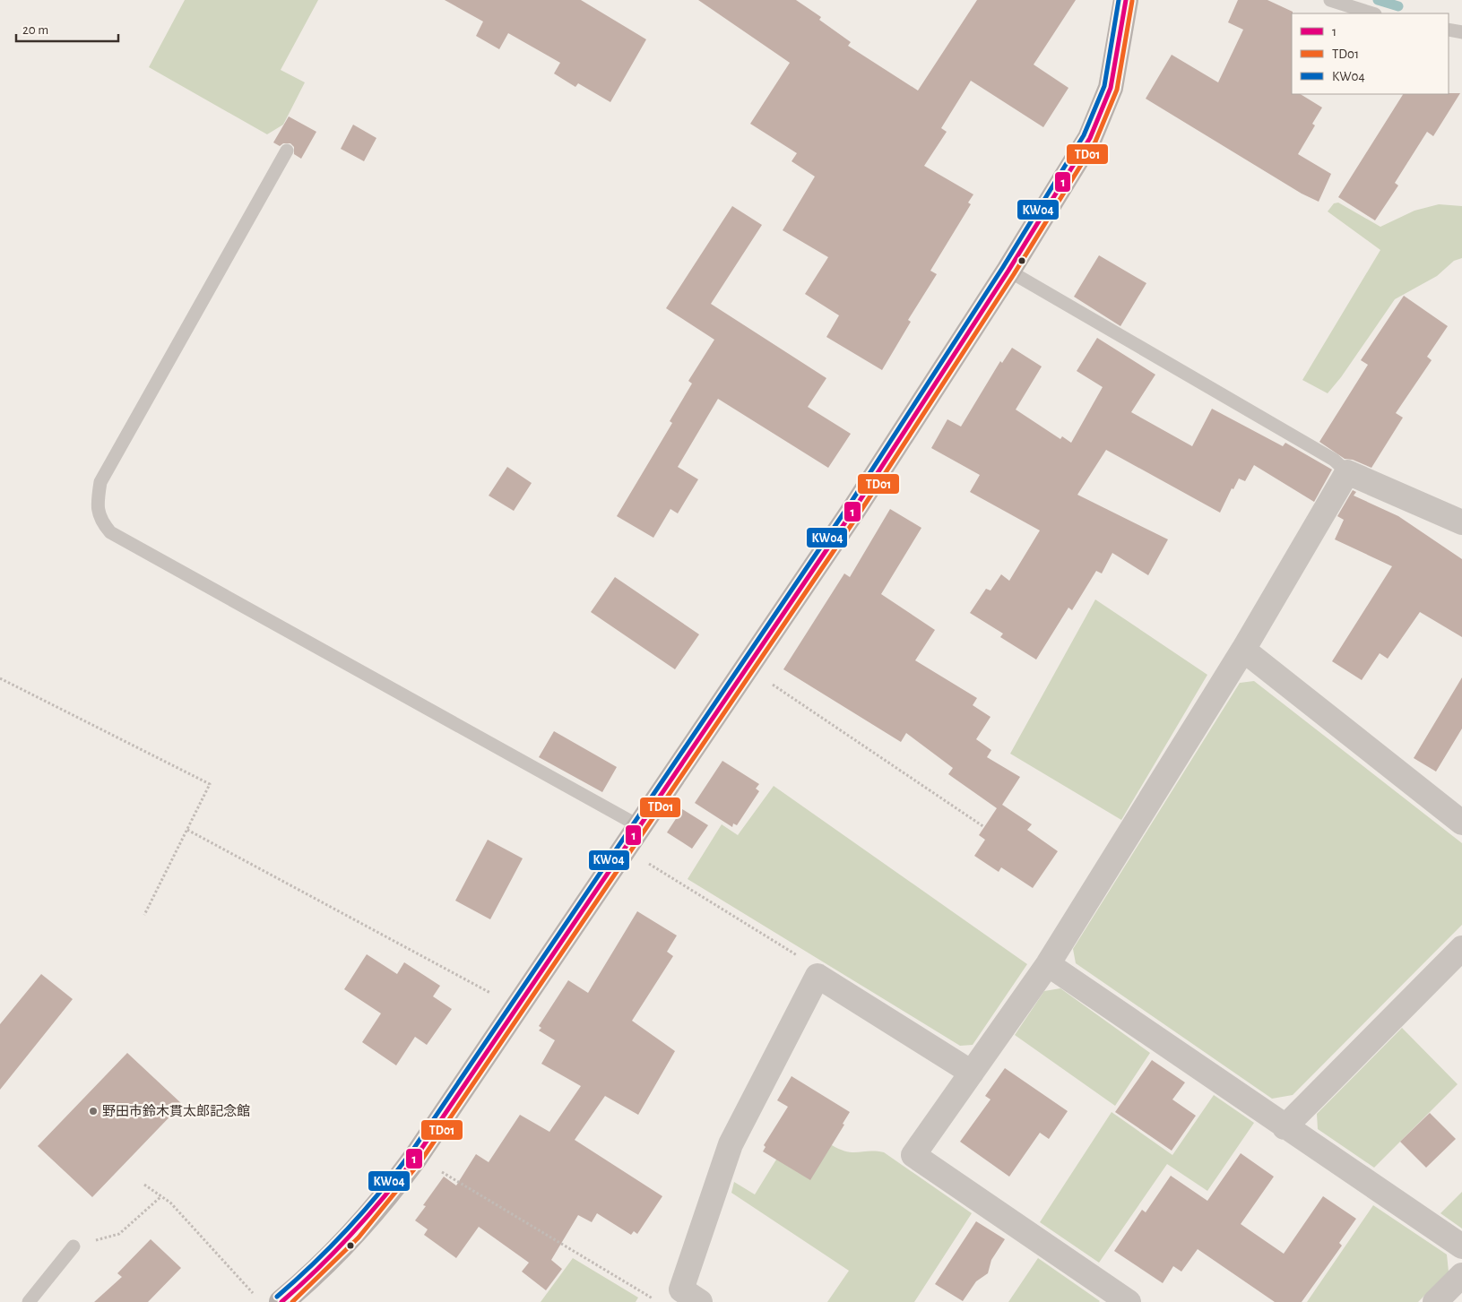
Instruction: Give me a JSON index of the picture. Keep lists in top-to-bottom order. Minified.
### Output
{"places":["野田市鈴木貫太郎記念館"],"lines":["transit line 1","transit line KW04","transit line TD01"],"legend":["1","TD01","KW04"],"scale_bar":"20 m"}
